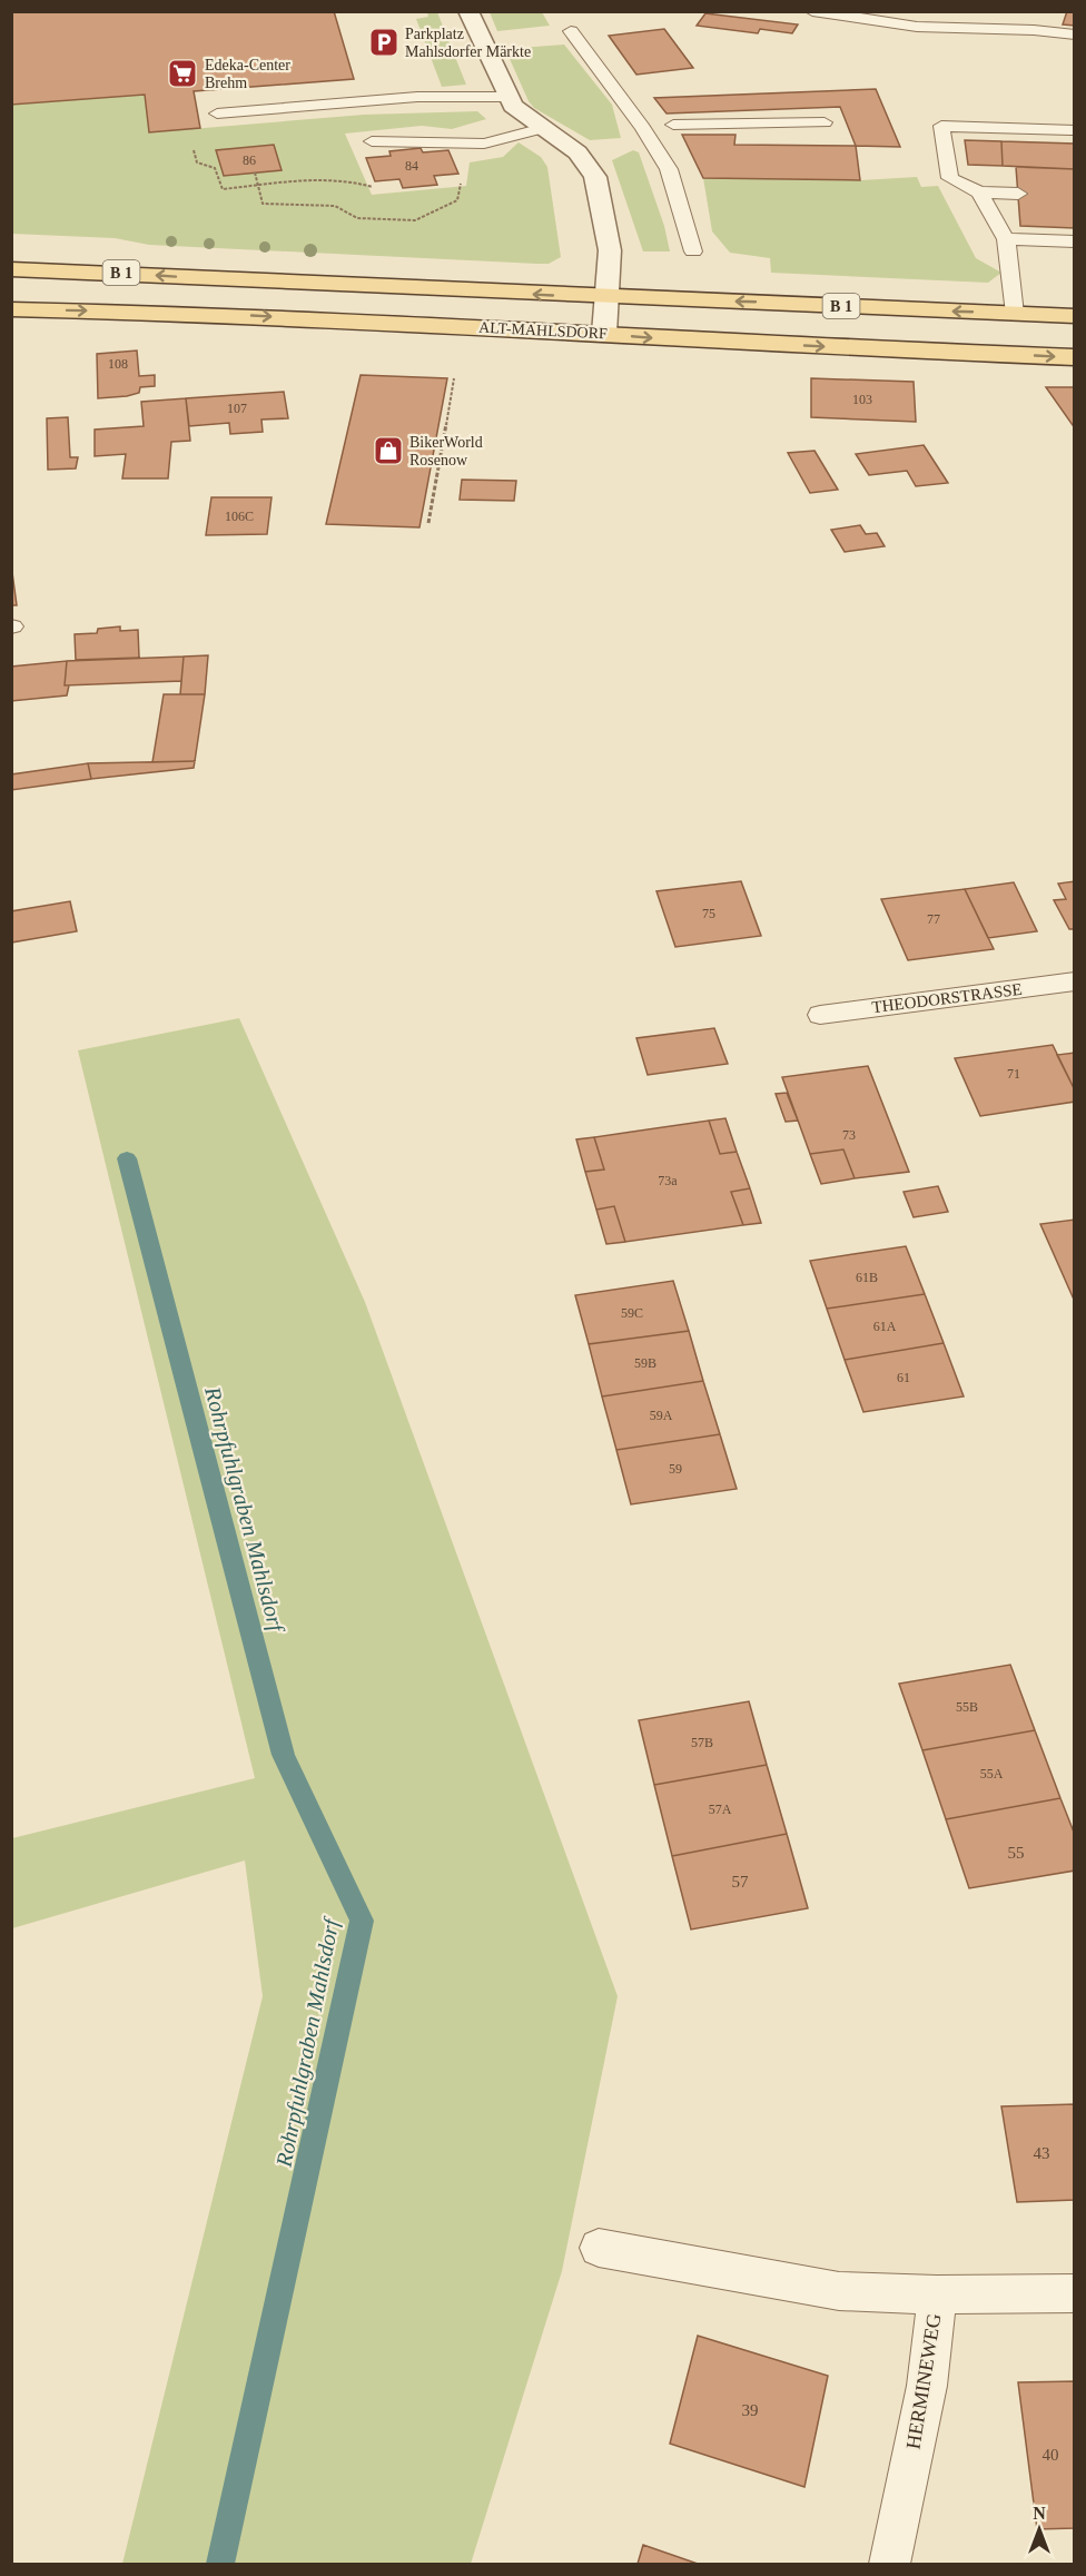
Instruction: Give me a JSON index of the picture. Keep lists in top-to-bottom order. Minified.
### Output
{"streets":{"main road":["B 1","ALT-MAHLSDORF"],"lane":["THEODORSTRASSE","HERMINEWEG"]},"water":["Rohrpfuhlgraben Mahlsdorf"],"places":{"parking":["Parkplatz Mahlsdorfer Märkte"],"supermarket":["Edeka-Center Brehm"],"shop":["BikerWorld Rosenow"]},"house_numbers":["86","84","108","103","107","106C","75","77","71","73","73a","61B","59C","61A","59B","61","59A","59","55B","57B","55A","57A","55","57","43","39","40"],"north":"top"}
